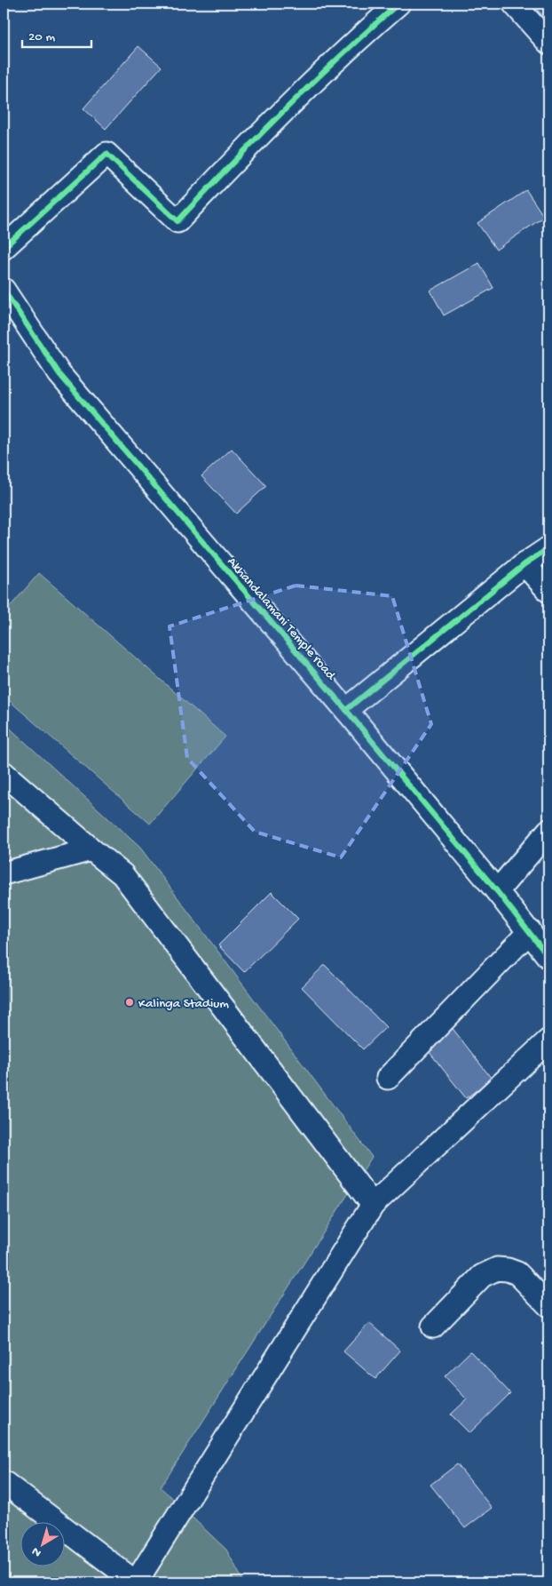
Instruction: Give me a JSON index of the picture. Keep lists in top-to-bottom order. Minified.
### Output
{"streets":{"street":["Akhandalamani Temple road"]},"places":["Kalinga Stadium"],"scale_bar":"20 m","north":"bottom left"}
